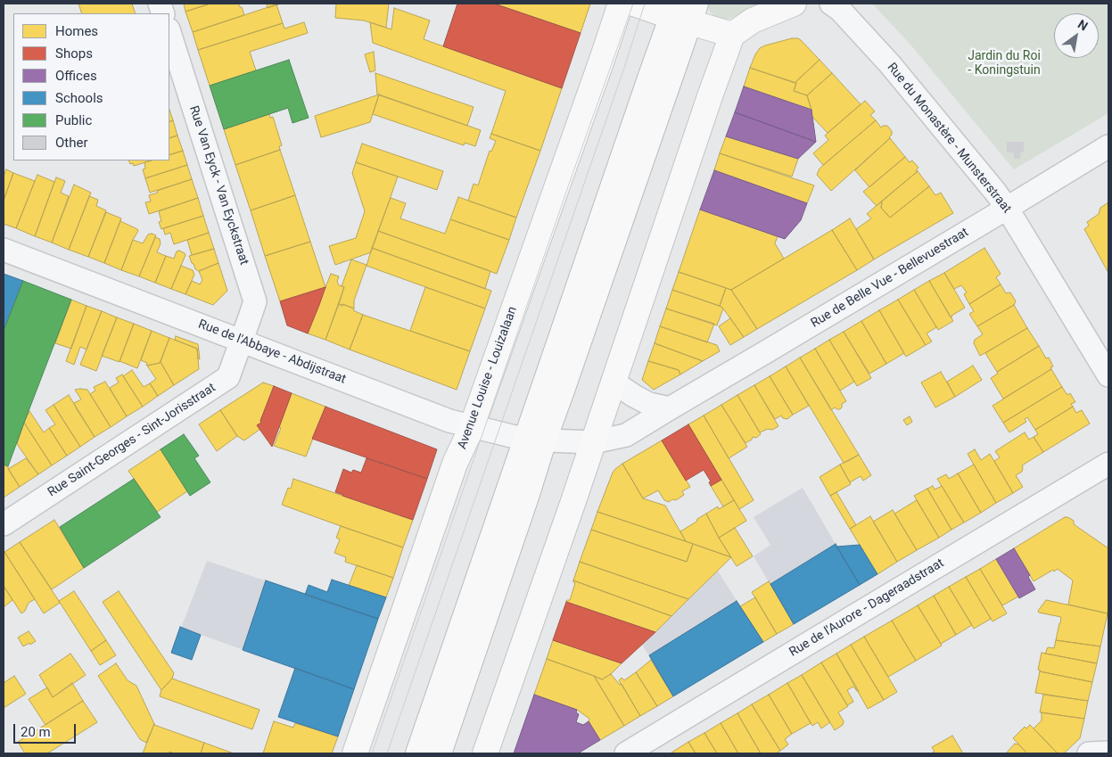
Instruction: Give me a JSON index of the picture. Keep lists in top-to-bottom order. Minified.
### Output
{"streets":{"main road":["Avenue Louise - Louizalaan"],"street":["Rue du Monastère - Munsterstraat","Rue Van Eyck - Van Eyckstraat","Rue de Belle Vue - Bellevuestraat","Rue de l'Abbaye - Abdijstraat","Rue Saint-Georges - Sint-Jorisstraat","Rue de l'Aurore - Dageraadstraat"]},"crossings":[["Rue du Monastère - Munsterstraat","Rue de Belle Vue - Bellevuestraat"],["Rue Van Eyck - Van Eyckstraat","Rue de l'Abbaye - Abdijstraat"],["Rue Van Eyck - Van Eyckstraat","Rue Saint-Georges - Sint-Jorisstraat"],["Rue de Belle Vue - Bellevuestraat","Rue de l'Abbaye - Abdijstraat"],["Rue de l'Abbaye - Abdijstraat","Avenue Louise - Louizalaan"],["Rue de l'Abbaye - Abdijstraat","Rue Saint-Georges - Sint-Jorisstraat"]],"parks":["Jardin du Roi - Koningstuin"],"legend":["Homes","Shops","Offices","Schools","Public","Other"],"scale_bar":"20 m","north":"top right"}
